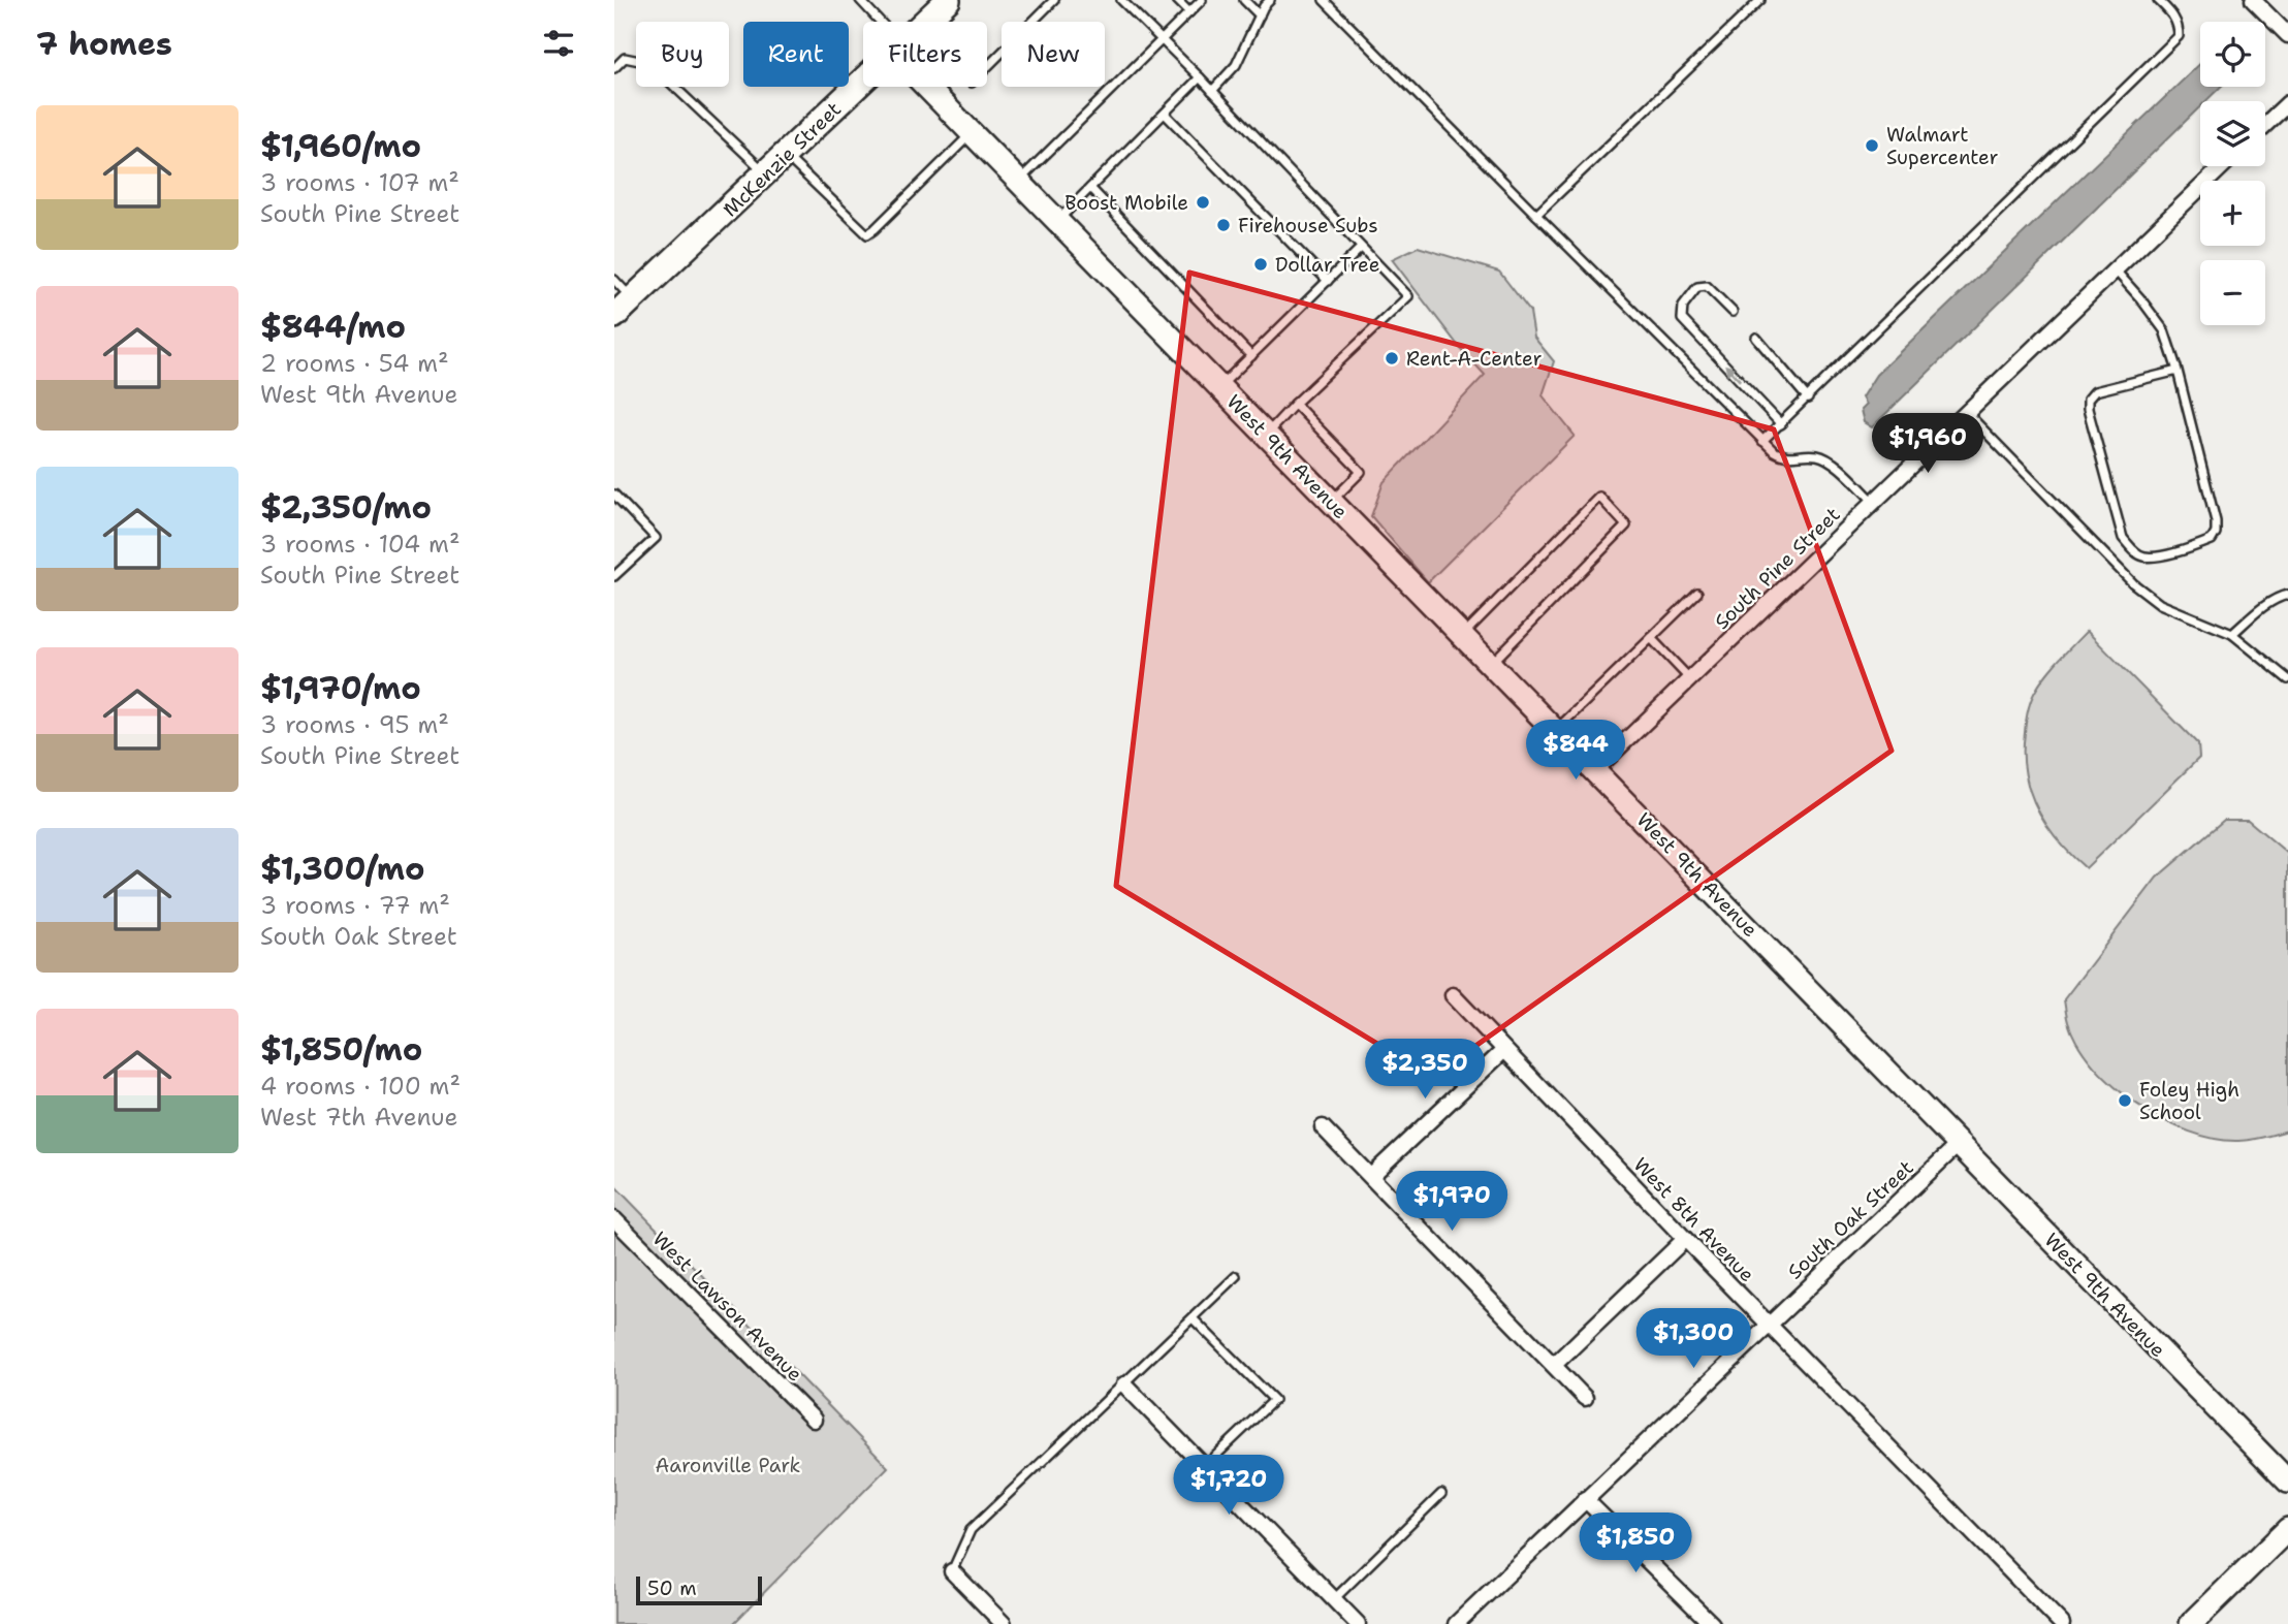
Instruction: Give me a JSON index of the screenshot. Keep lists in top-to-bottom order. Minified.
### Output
{"streets":{"main road":["McKenzie Street"],"street":["West 9th Avenue","South Pine Street","West 8th Avenue","South Oak Street","West Lawson Avenue"]},"crossings":[["West 9th Avenue","South Pine Street"],["West 9th Avenue","South Oak Street"],["West 8th Avenue","South Oak Street"]],"parks":["Aaronville Park"],"places":["Walmart Supercenter","Boost Mobile","Firehouse Subs","Dollar Tree","Rent-A-Center","Foley High School"],"scale_bar":"50 m","page":{"heading":"7 homes","map_buttons":["+","−"],"chip":["Buy","Rent","Filters","New"],"list":[{"name":"$1,960/mo","note":"3 rooms · 107 m² · South Pine Street"},{"name":"$844/mo","note":"2 rooms · 54 m² · West 9th Avenue"},{"name":"$2,350/mo","note":"3 rooms · 104 m² · South Pine Street"},{"name":"$1,970/mo","note":"3 rooms · 95 m² · South Pine Street"},{"name":"$1,300/mo","note":"3 rooms · 77 m² · South Oak Street"},{"name":"$1,850/mo","note":"4 rooms · 100 m² · West 7th Avenue"}],"price":["$1,960","$844","$2,350","$1,970","$1,300","$1,720","$1,850"],"scale":"50 m"}}
